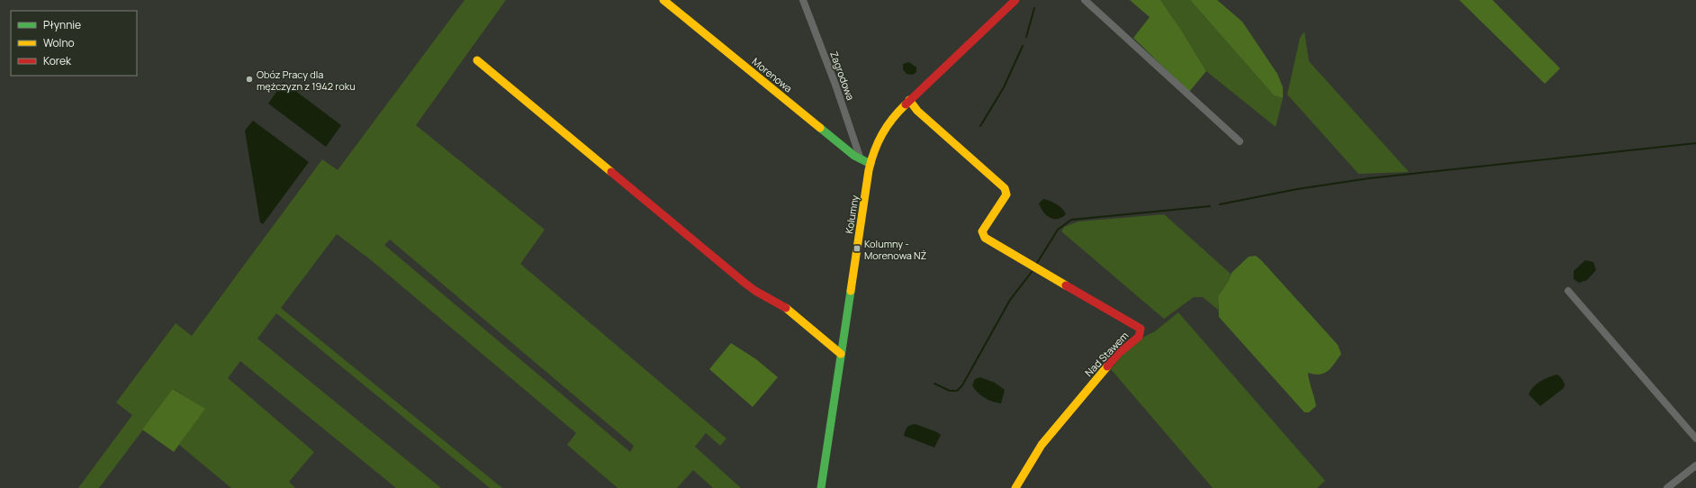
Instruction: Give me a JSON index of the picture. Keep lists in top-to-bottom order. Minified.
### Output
{"streets":{"street":["Morenowa","Zagrodowa","Kolumny","Nad Stawem"]},"crossings":[["Morenowa","Zagrodowa"],["Morenowa","Kolumny"],["Kolumny","Nad Stawem"]],"places":{"other":["Obóz Pracy dla mężczyzn z 1942 roku"],"transit":["Kolumny - Morenowa NŻ"]},"legend":["Płynnie","Wolno","Korek"]}
